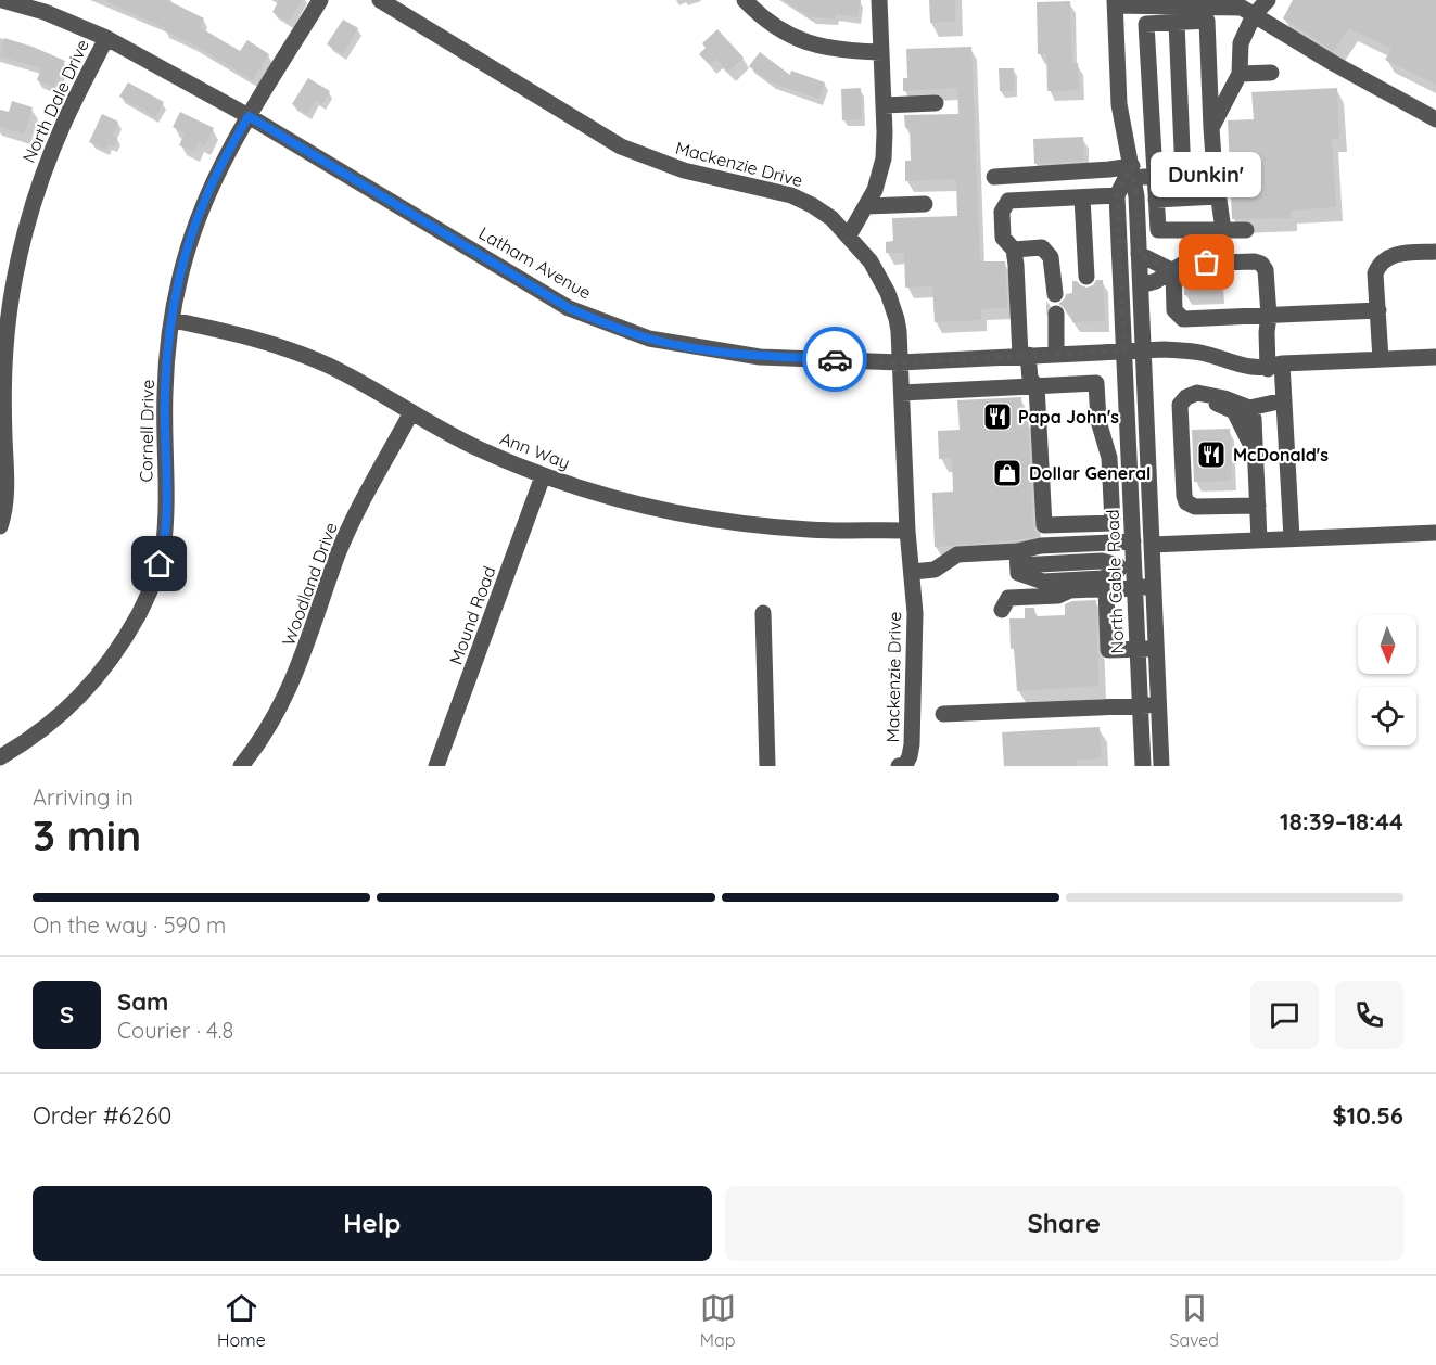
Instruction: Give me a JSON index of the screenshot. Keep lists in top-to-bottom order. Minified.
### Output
{"streets":{"street":["North Dale Drive","Mackenzie Drive","Latham Avenue","Cornell Drive","Ann Way","North Cable Road","Woodland Drive","Mound Road"]},"crossings":[["North Dale Drive","Latham Avenue"],["Mackenzie Drive","Latham Avenue"],["Mackenzie Drive","Ann Way"],["Latham Avenue","Cornell Drive"],["Latham Avenue","North Cable Road"],["Cornell Drive","Ann Way"],["Ann Way","Woodland Drive"],["Ann Way","Mound Road"]],"places":{"other":["Dunkin'"],"restaurant":["Papa John's","McDonald's"],"shop":["Dollar General"]},"north":"bottom","page":{"bubble":"Dunkin'","heading":["3 min","Arriving in","18:39–18:44"],"panel":["Sam","Courier · 4.8","Order #6260","$10.56"],"bar":"On the way · 590 m","round":"S","buttons":["Help","Share"],"tabs":["Home","Map","Saved"]}}
